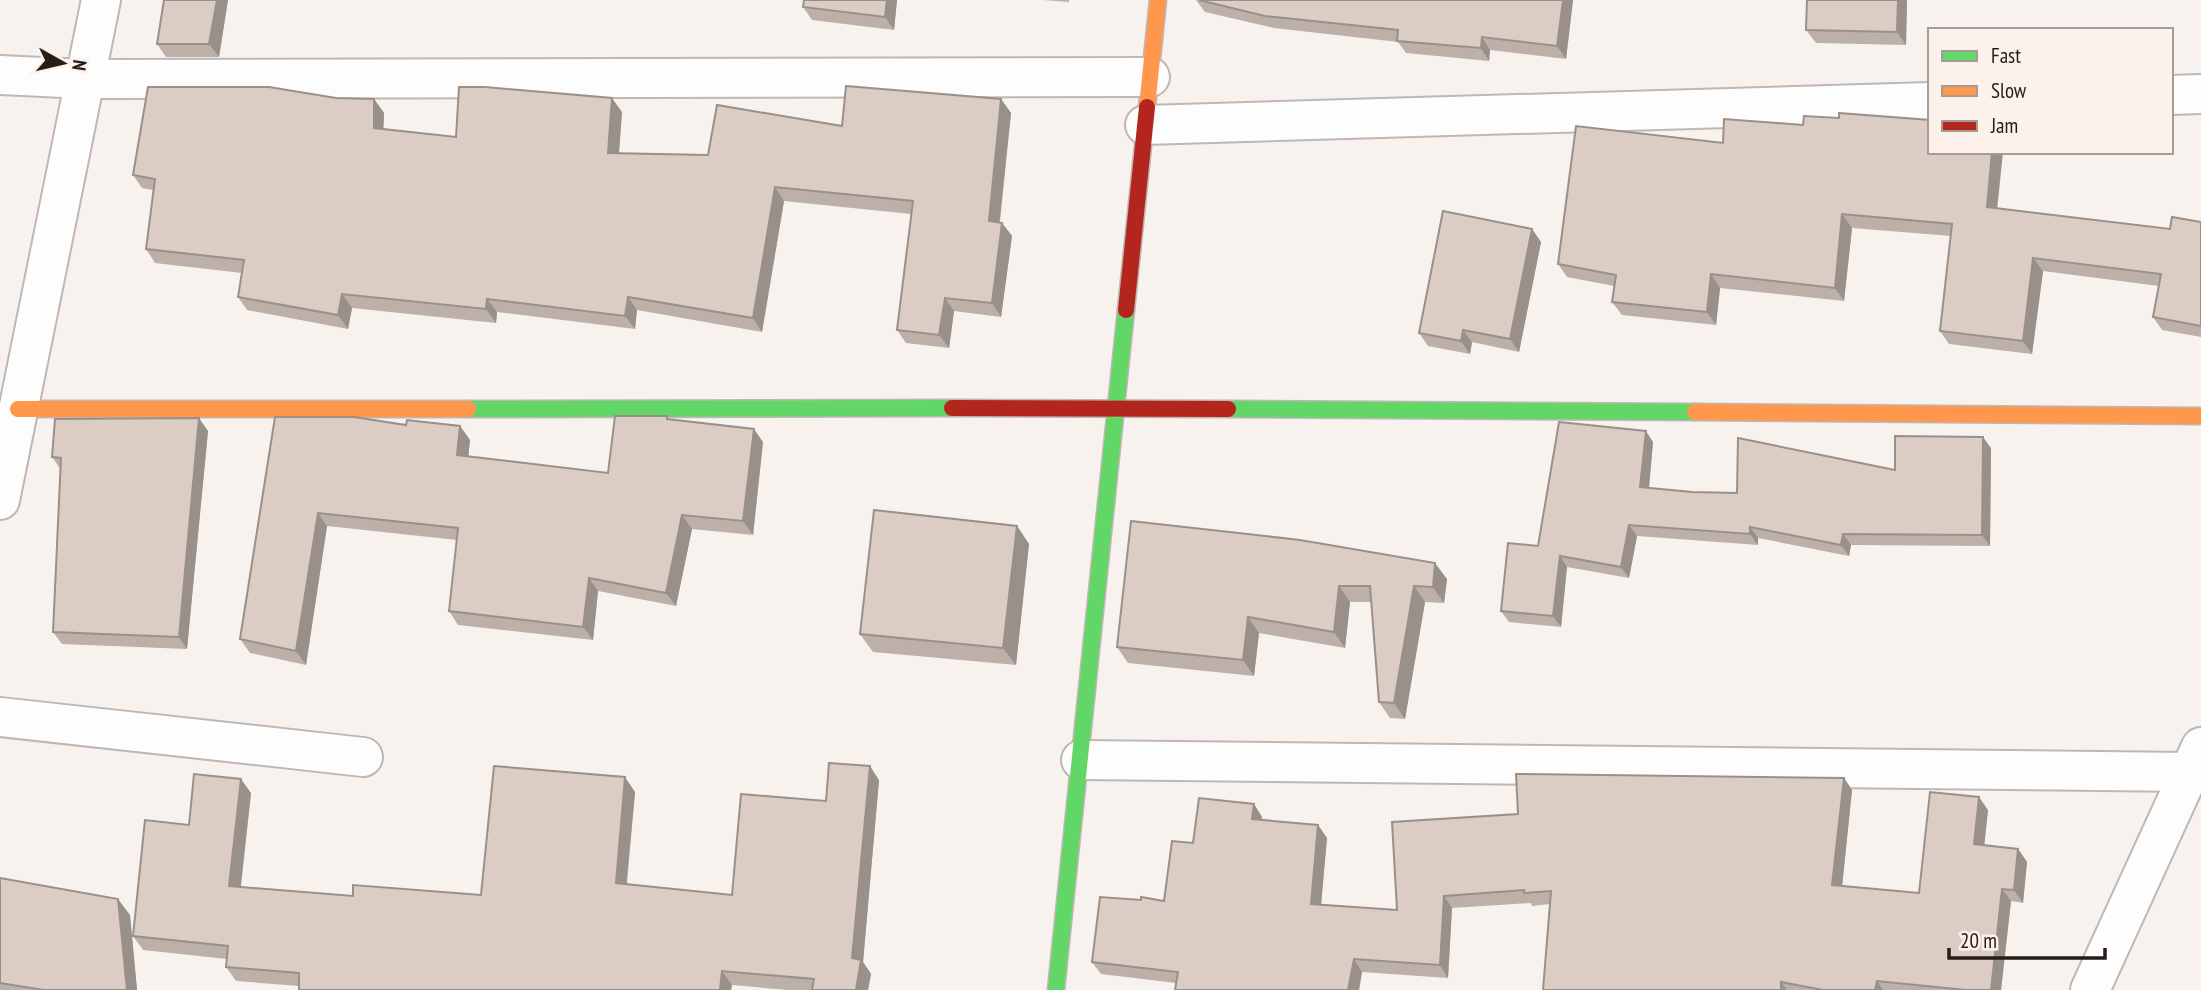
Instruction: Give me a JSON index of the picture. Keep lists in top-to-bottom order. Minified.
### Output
{"legend":["Fast","Slow","Jam"],"scale_bar":"20 m","north":"right"}
